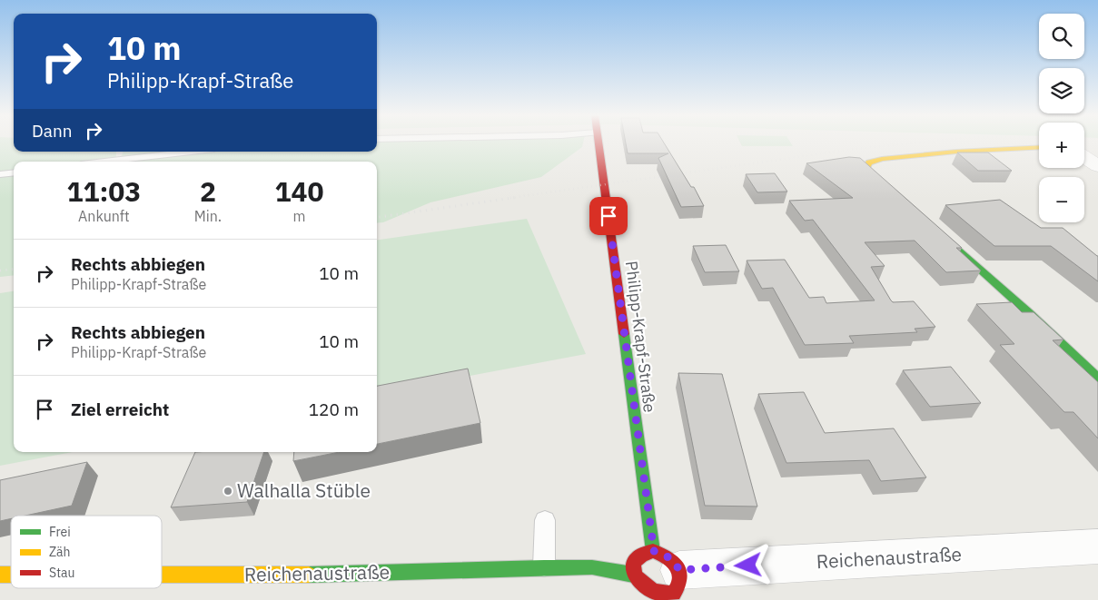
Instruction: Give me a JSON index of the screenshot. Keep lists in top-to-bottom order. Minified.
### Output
{"streets":{"street":["Philipp-Krapf-Straße","Reichenaustraße"]},"crossings":[["Philipp-Krapf-Straße","Reichenaustraße"]],"places":["Walhalla Stüble"],"legend":["Frei","Zäh","Stau"],"page":{"map_buttons":["+","−"],"turn":["10 m","Philipp-Krapf-Straße"],"then":"Dann","eta":["11:03","Ankunft","2","Min.","140","m"],"list":[{"name":"Rechts abbiegen","note":"Philipp-Krapf-Straße","value":"10 m"},{"name":"Rechts abbiegen","note":"Philipp-Krapf-Straße","value":"10 m"},{"name":"Ziel erreicht","value":"120 m"}]}}
